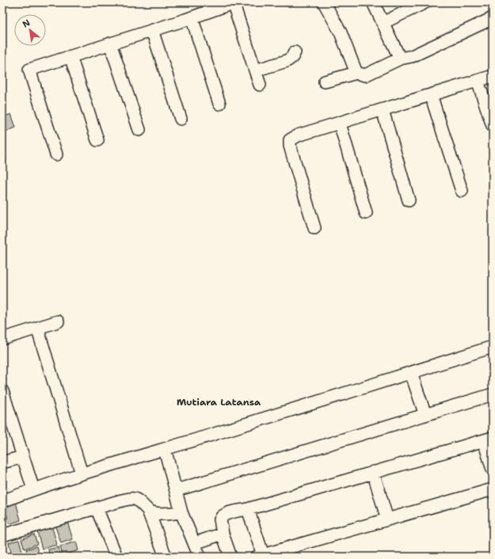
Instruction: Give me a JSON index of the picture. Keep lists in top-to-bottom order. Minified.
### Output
{"districts":["Mutiara Latansa"],"north":"top left"}
